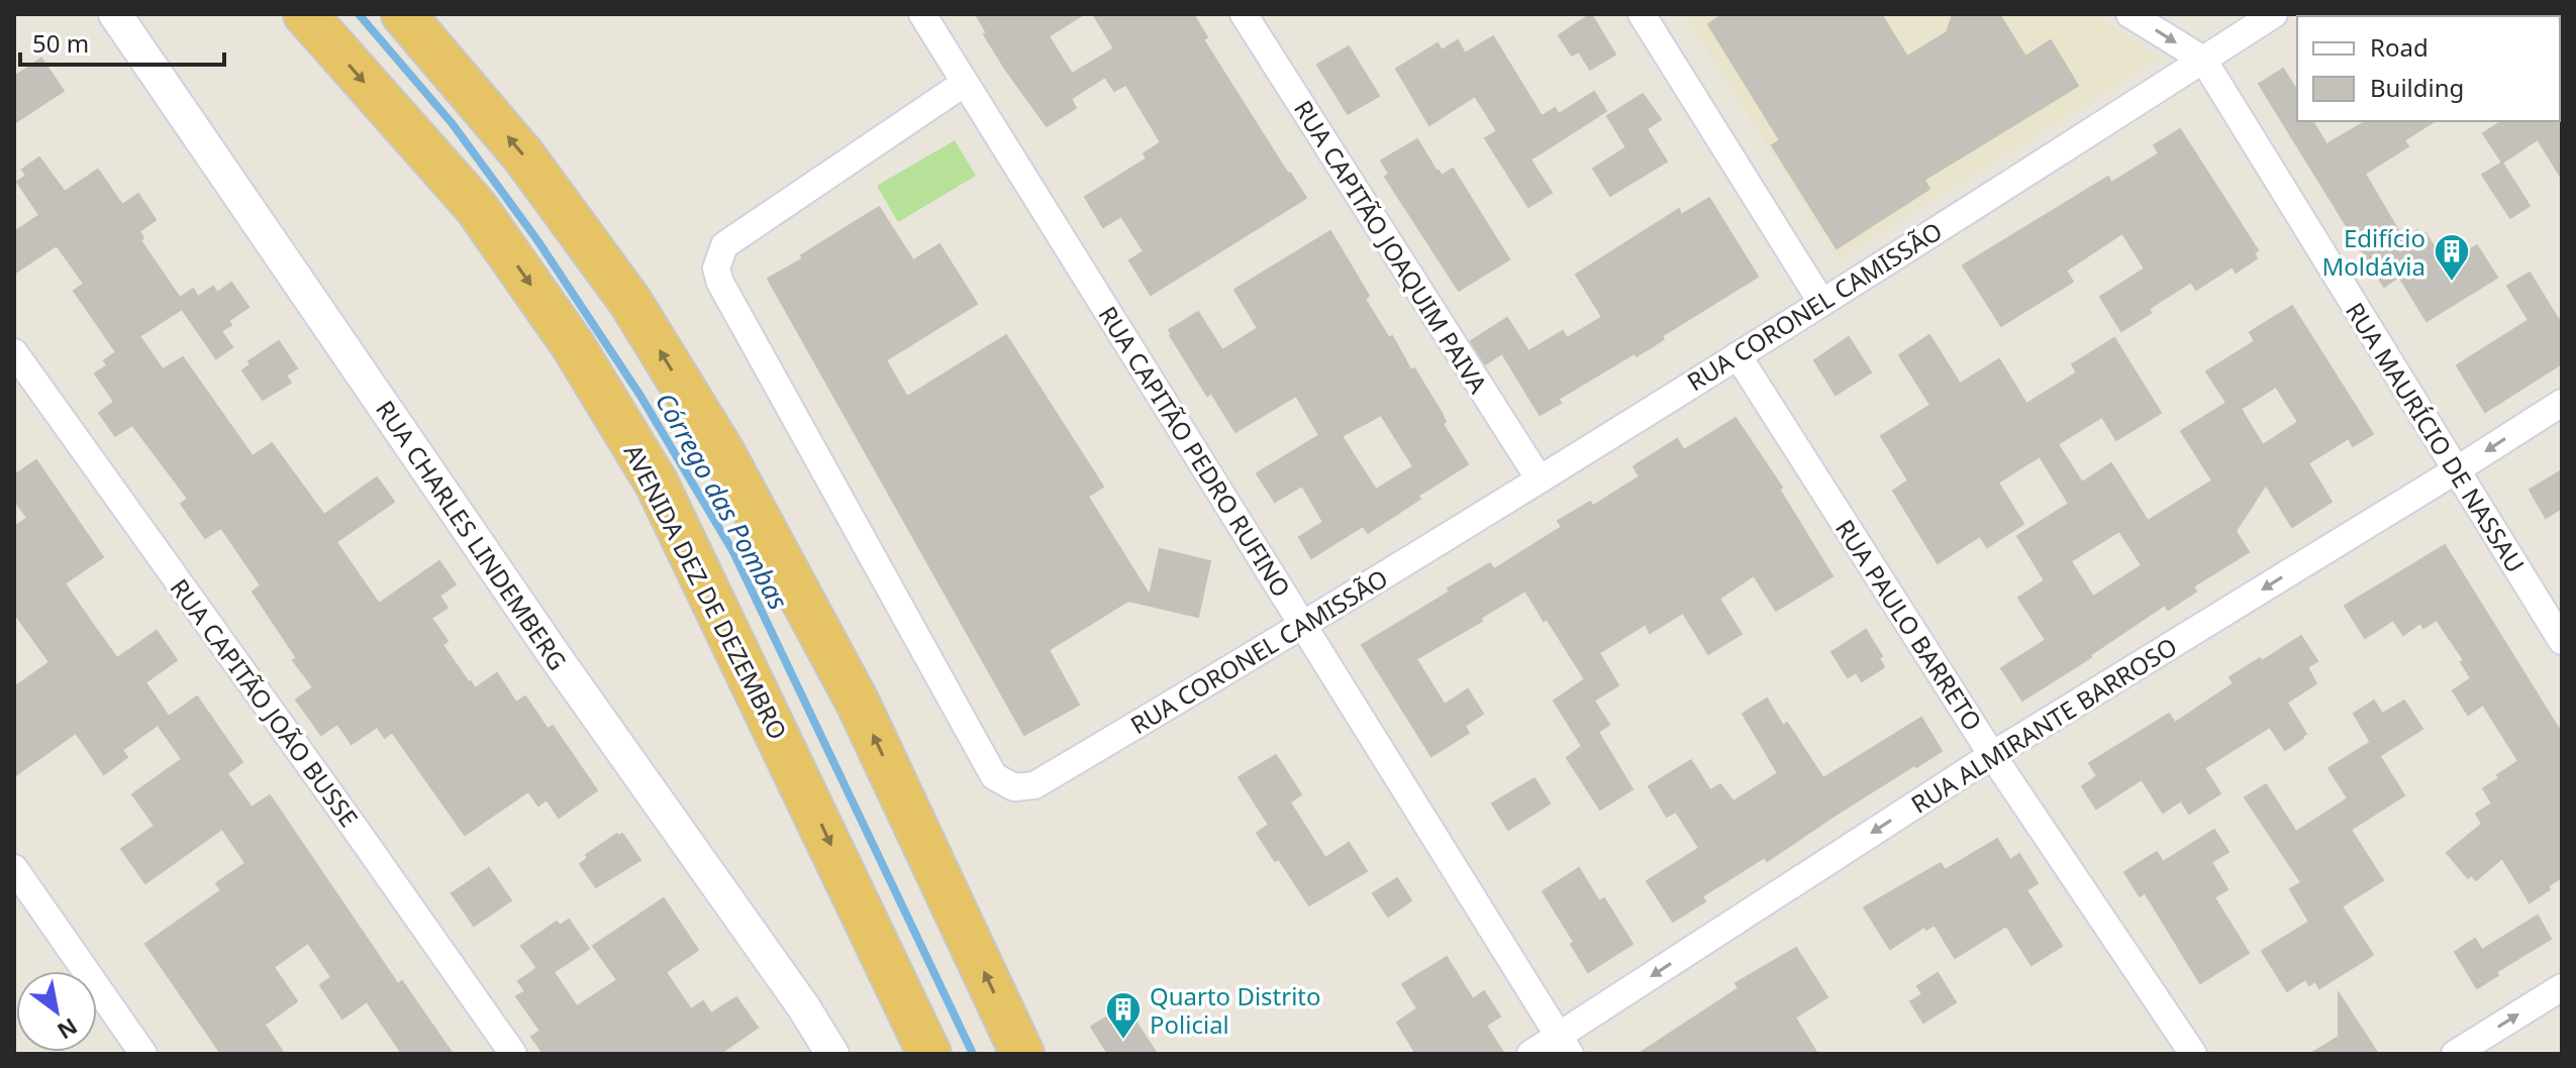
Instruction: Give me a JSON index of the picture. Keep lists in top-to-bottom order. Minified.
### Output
{"streets":{"highway":["AVENIDA DEZ DE DEZEMBRO"],"street":["RUA CAPITÃO JOAQUIM PAIVA","RUA CORONEL CAMISSÃO","RUA MAURÍCIO DE NASSAU","RUA CAPITÃO PEDRO RUFINO","RUA CHARLES LINDEMBERG","RUA PAULO BARRETO","RUA CAPITÃO JOÃO BUSSE","RUA ALMIRANTE BARROSO"]},"crossings":[["RUA CAPITÃO JOAQUIM PAIVA","RUA CORONEL CAMISSÃO"],["RUA CORONEL CAMISSÃO","RUA MAURÍCIO DE NASSAU"],["RUA CORONEL CAMISSÃO","RUA CAPITÃO PEDRO RUFINO"],["RUA CORONEL CAMISSÃO","RUA PAULO BARRETO"],["RUA MAURÍCIO DE NASSAU","RUA ALMIRANTE BARROSO"],["RUA CAPITÃO PEDRO RUFINO","RUA ALMIRANTE BARROSO"],["RUA PAULO BARRETO","RUA ALMIRANTE BARROSO"]],"one_way":["RUA ALMIRANTE BARROSO"],"water":["Córrego das Pombas"],"places":{"building":["Edifício Moldávia","Quarto Distrito Policial"]},"legend":["Road","Building"],"scale_bar":"50 m","north":"bottom right"}
